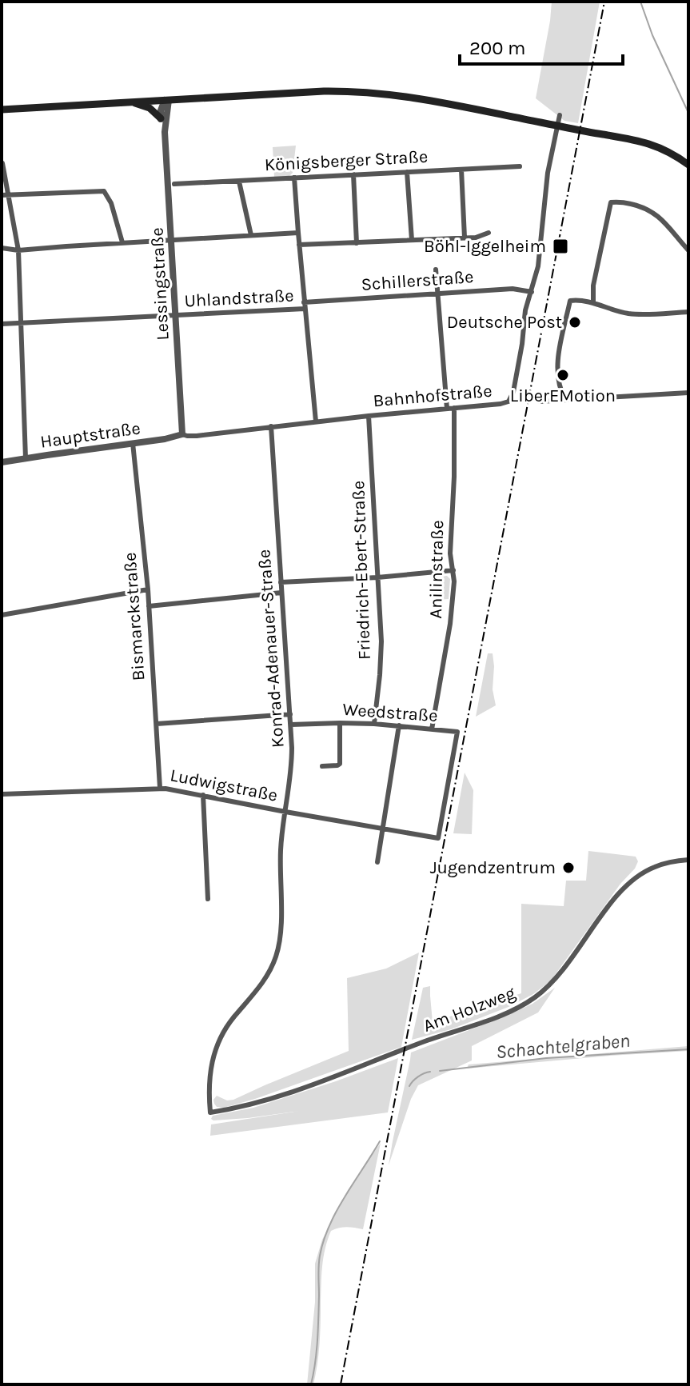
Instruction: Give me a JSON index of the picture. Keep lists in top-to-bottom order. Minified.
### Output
{"streets":{"street":["Königsberger Straße","Schillerstraße","Lessingstraße","Uhlandstraße","Bahnhofstraße","Hauptstraße","Anilinstraße","Friedrich-Ebert-Straße","Bismarckstraße","Konrad-Adenauer-Straße","Weedstraße","Ludwigstraße","Am Holzweg"]},"crossings":[["Schillerstraße","Bahnhofstraße"],["Lessingstraße","Uhlandstraße"],["Lessingstraße","Bahnhofstraße"],["Lessingstraße","Hauptstraße"],["Bahnhofstraße","Hauptstraße"],["Bahnhofstraße","Anilinstraße"],["Bahnhofstraße","Friedrich-Ebert-Straße"],["Bahnhofstraße","Konrad-Adenauer-Straße"],["Hauptstraße","Bismarckstraße"],["Anilinstraße","Weedstraße"],["Friedrich-Ebert-Straße","Weedstraße"],["Bismarckstraße","Ludwigstraße"],["Konrad-Adenauer-Straße","Weedstraße"],["Konrad-Adenauer-Straße","Ludwigstraße"],["Konrad-Adenauer-Straße","Am Holzweg"],["Weedstraße","Ludwigstraße"]],"water":["Schachtelgraben"],"places":{"transit":["Böhl-Iggelheim"],"other":["Deutsche Post","LiberEMotion","Jugendzentrum"]},"scale_bar":"200 m"}
